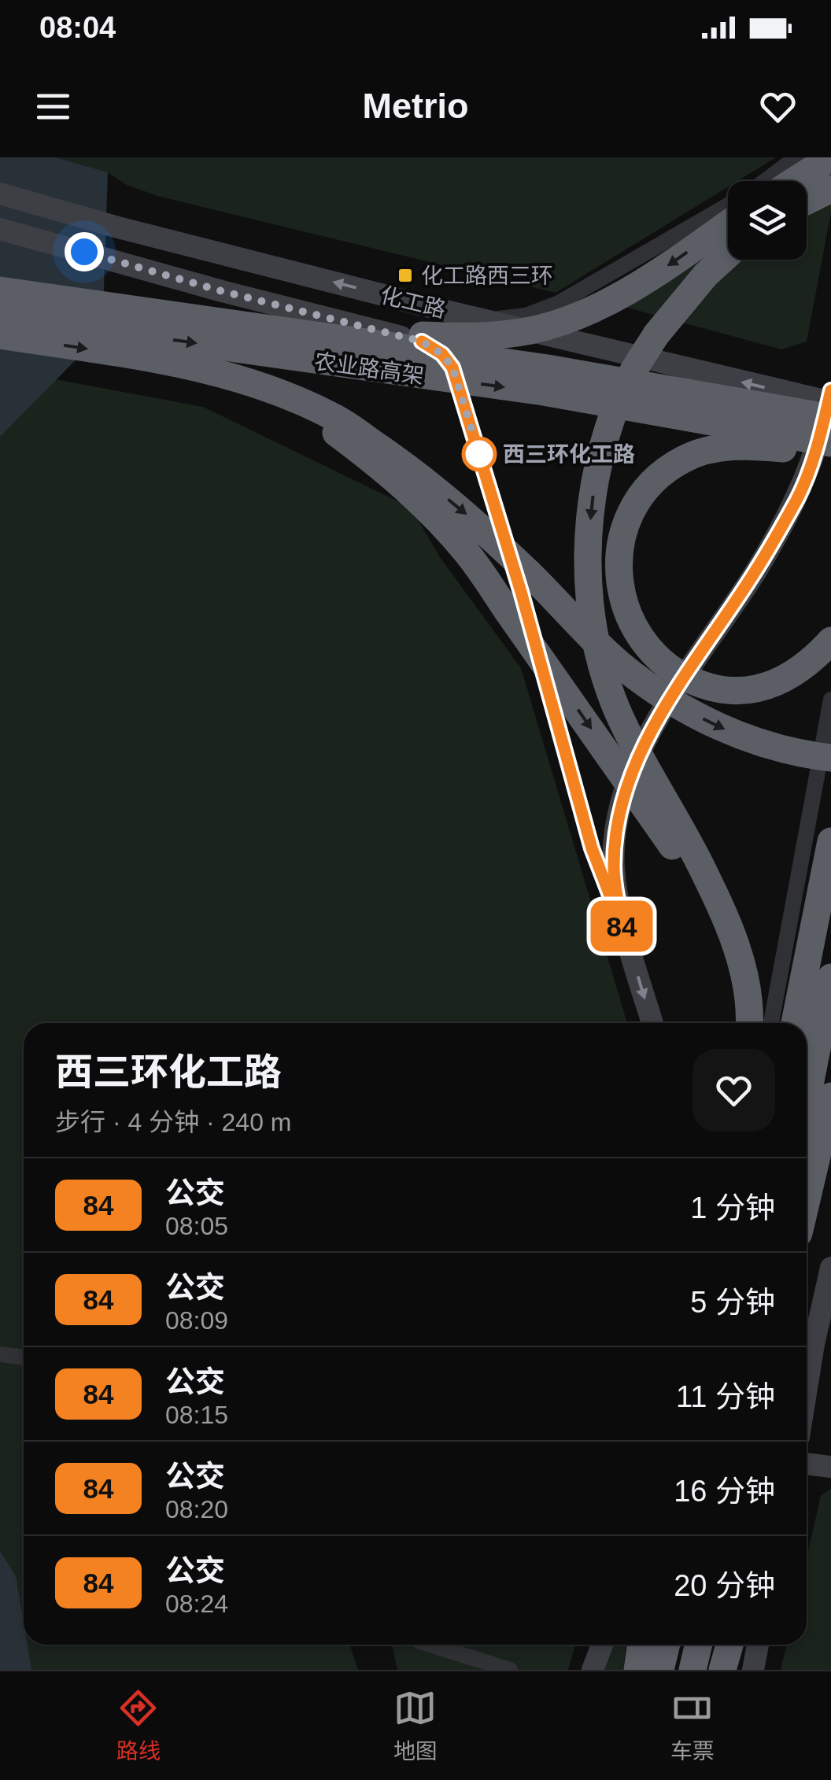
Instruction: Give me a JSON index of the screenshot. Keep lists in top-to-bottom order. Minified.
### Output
{"streets":{"highway":["农业路高架"],"main road":["化工路"]},"crossings":[["化工路","农业路高架"]],"places":{"transit":["化工路西三环"],"other":["西三环化工路"]},"lines":["bus line 84"],"page":{"status":"08:04","header":"Metrio","on_map":"84","heading":["西三环化工路","步行 · 4 分钟 · 240 m"],"list":[{"mark":"84","name":"公交","note":"08:05","value":"1 分钟"},{"mark":"84","name":"公交","note":"08:09","value":"5 分钟"},{"mark":"84","name":"公交","note":"08:15","value":"11 分钟"},{"mark":"84","name":"公交","note":"08:20","value":"16 分钟"},{"mark":"84","name":"公交","note":"08:24","value":"20 分钟"}],"tabs":["路线","地图","车票"]}}
